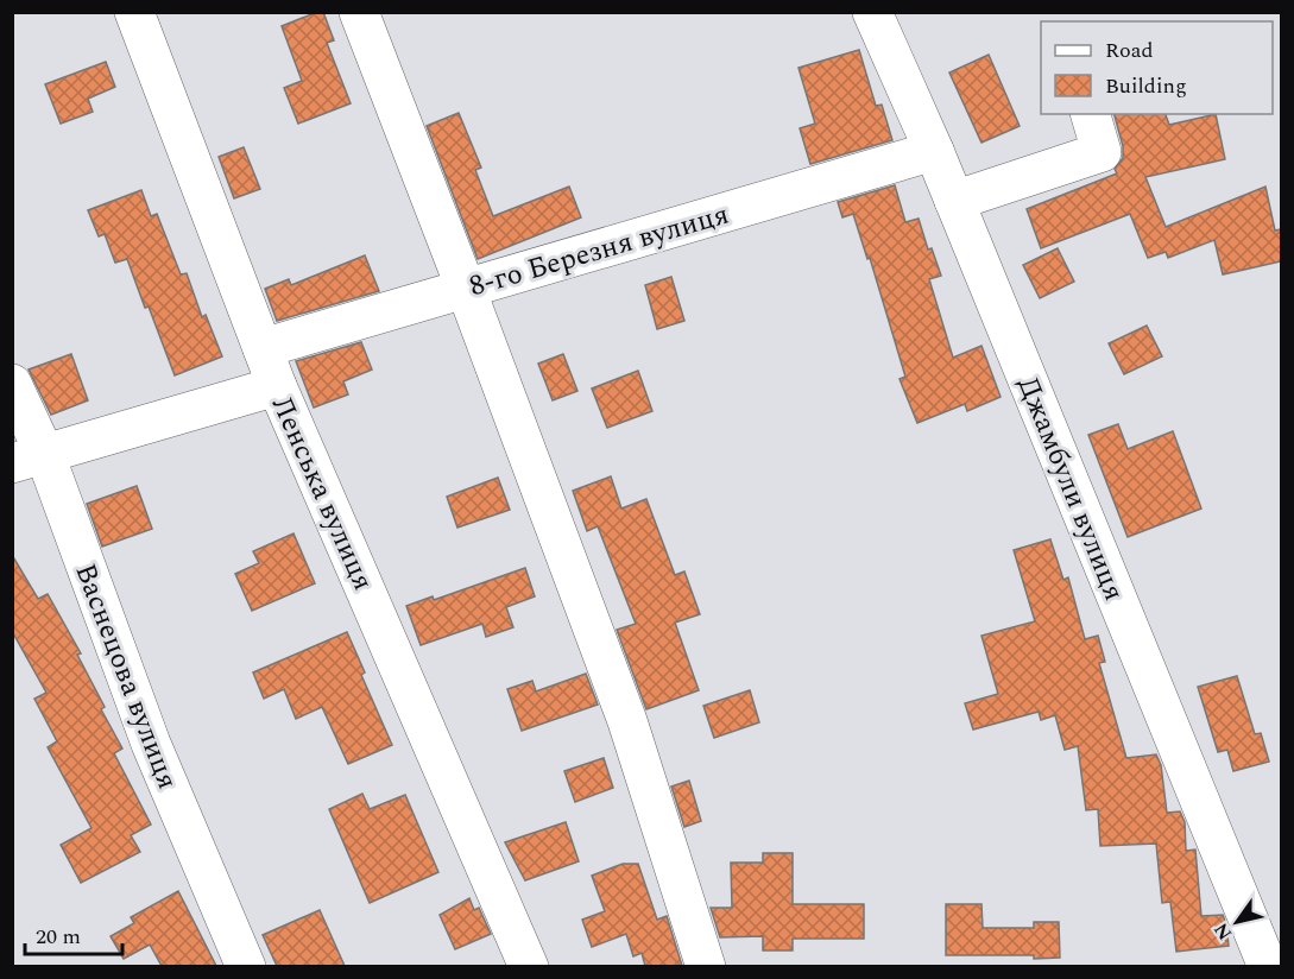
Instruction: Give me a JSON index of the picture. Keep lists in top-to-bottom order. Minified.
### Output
{"streets":{"street":["8-го Березня вулиця","Джамбули вулиця","Ленська вулиця","Васнецова вулиця"]},"crossings":[["8-го Березня вулиця","Джамбули вулиця"],["8-го Березня вулиця","Ленська вулиця"]],"legend":["Road","Building"],"scale_bar":"20 m","north":"bottom left"}
